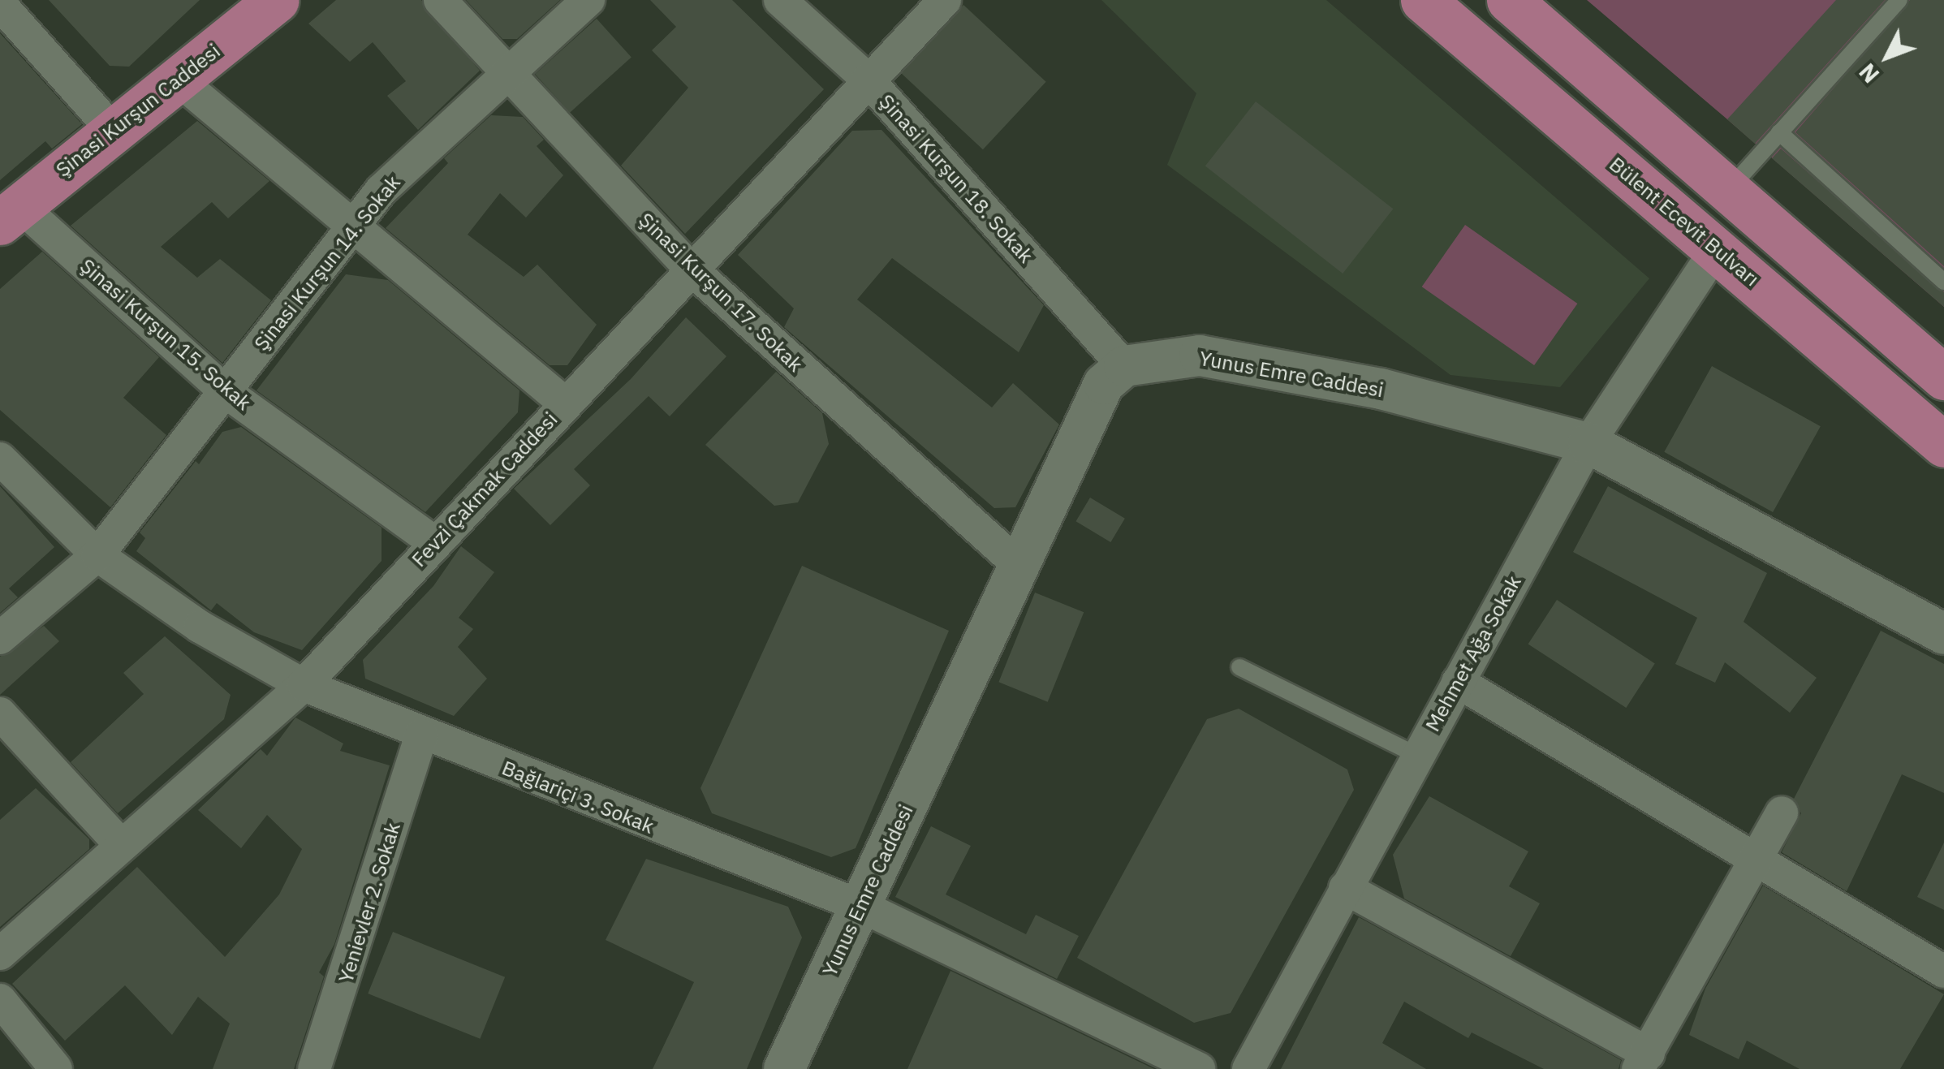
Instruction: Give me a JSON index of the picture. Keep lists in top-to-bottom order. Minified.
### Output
{"streets":{"main road":["Şinasi Kurşun Caddesi","Bülent Ecevit Bulvarı"],"street":["Şinasi Kurşun 18. Sokak","Şinasi Kurşun 14. Sokak","Şinasi Kurşun 17. Sokak","Şinasi Kurşun 15. Sokak","Yunus Emre Caddesi","Fevzi Çakmak Caddesi","Mehmet Ağa Sokak","Bağlariçi 3. Sokak","Yenievler 2. Sokak"]},"crossings":[["Şinasi Kurşun Caddesi","Şinasi Kurşun 15. Sokak"],["Şinasi Kurşun 18. Sokak","Yunus Emre Caddesi"],["Şinasi Kurşun 18. Sokak","Fevzi Çakmak Caddesi"],["Bülent Ecevit Bulvarı","Mehmet Ağa Sokak"],["Şinasi Kurşun 14. Sokak","Şinasi Kurşun 17. Sokak"],["Şinasi Kurşun 14. Sokak","Şinasi Kurşun 15. Sokak"],["Şinasi Kurşun 14. Sokak","Bağlariçi 3. Sokak"],["Şinasi Kurşun 17. Sokak","Yunus Emre Caddesi"],["Şinasi Kurşun 17. Sokak","Fevzi Çakmak Caddesi"],["Şinasi Kurşun 15. Sokak","Fevzi Çakmak Caddesi"],["Yunus Emre Caddesi","Mehmet Ağa Sokak"],["Yunus Emre Caddesi","Bağlariçi 3. Sokak"],["Fevzi Çakmak Caddesi","Bağlariçi 3. Sokak"],["Bağlariçi 3. Sokak","Yenievler 2. Sokak"]],"north":"bottom left"}
